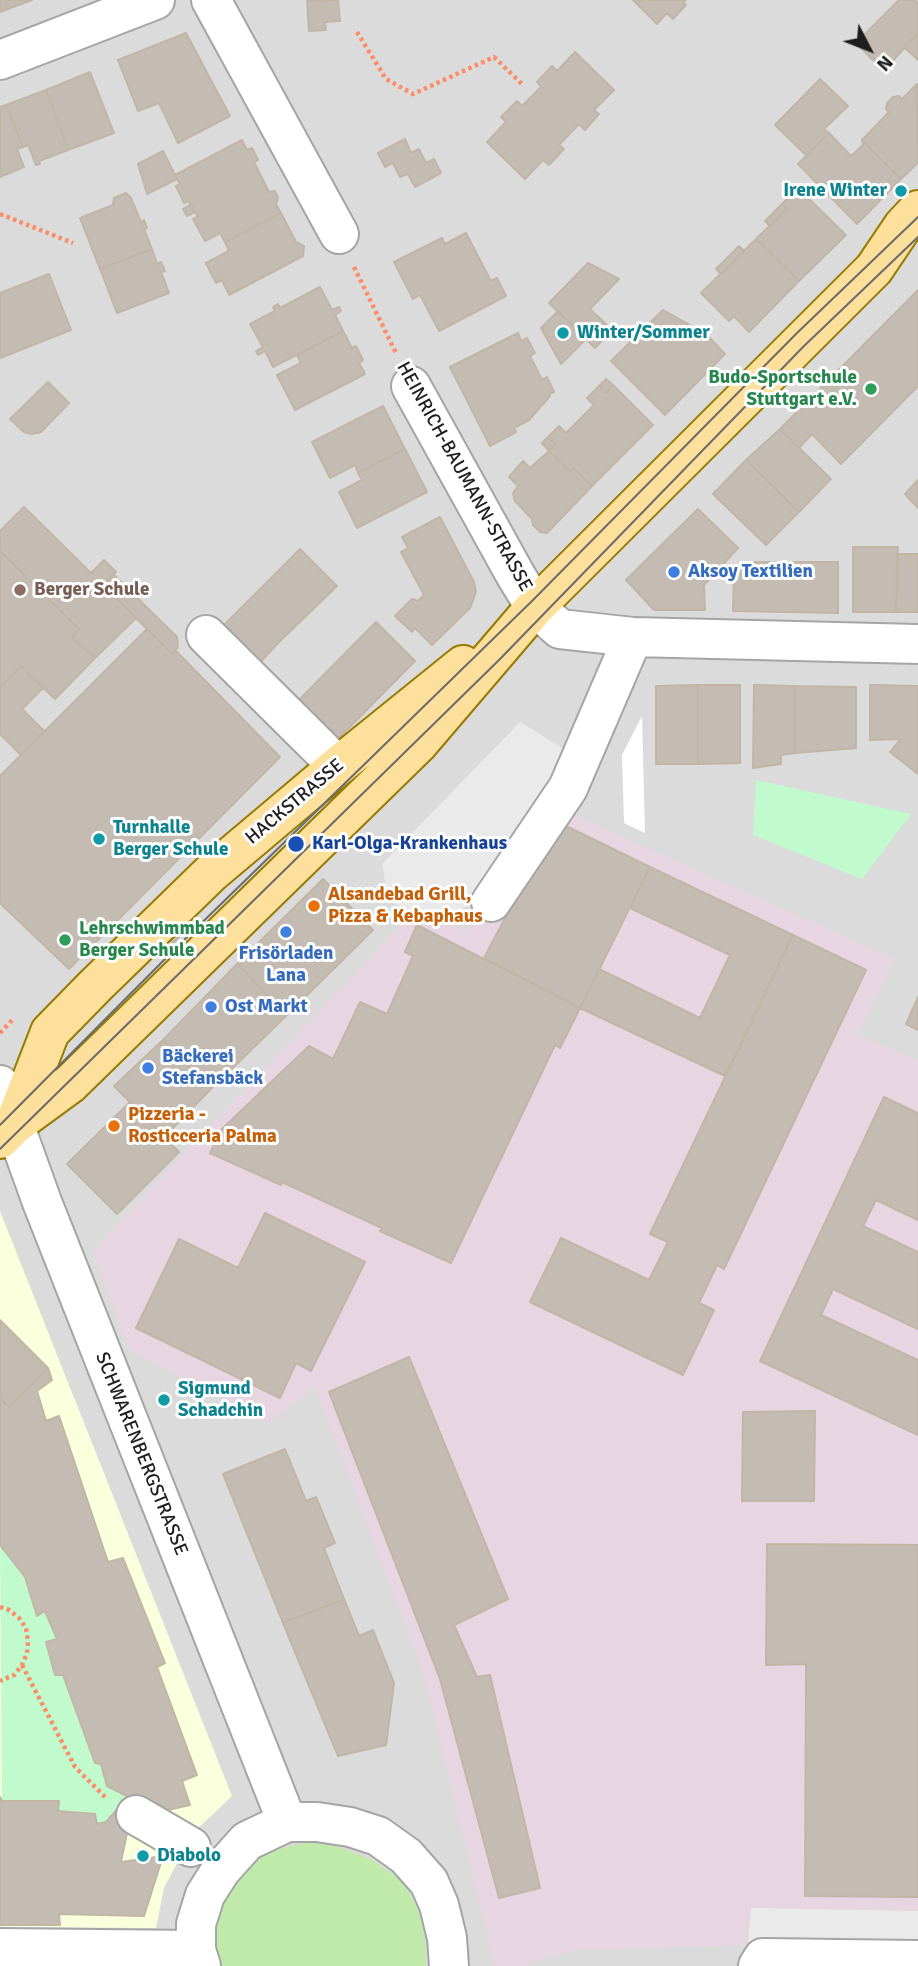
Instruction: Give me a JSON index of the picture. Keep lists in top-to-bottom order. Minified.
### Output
{"streets":{"main road":["HACKSTRASSE"],"street":["HEINRICH-BAUMANN-STRASSE","SCHWARENBERGSTRASSE"]},"crossings":[["HEINRICH-BAUMANN-STRASSE","HACKSTRASSE"],["HACKSTRASSE","SCHWARENBERGSTRASSE"]],"places":["Irene Winter","Winter/Sommer","Budo-Sportschule Stuttgart e.V.","Aksoy Textilien","Berger Schule","Turnhalle Berger Schule","Karl-Olga-Krankenhaus","Alsandebad Grill, Pizza & Kebaphaus","Frisörladen Lana","Lehrschwimmbad Berger Schule","Ost Markt","Bäckerei Stefansbäck","Pizzeria - Rosticceria Palma","Sigmund Schadchin","Diabolo"],"north":"bottom right"}
